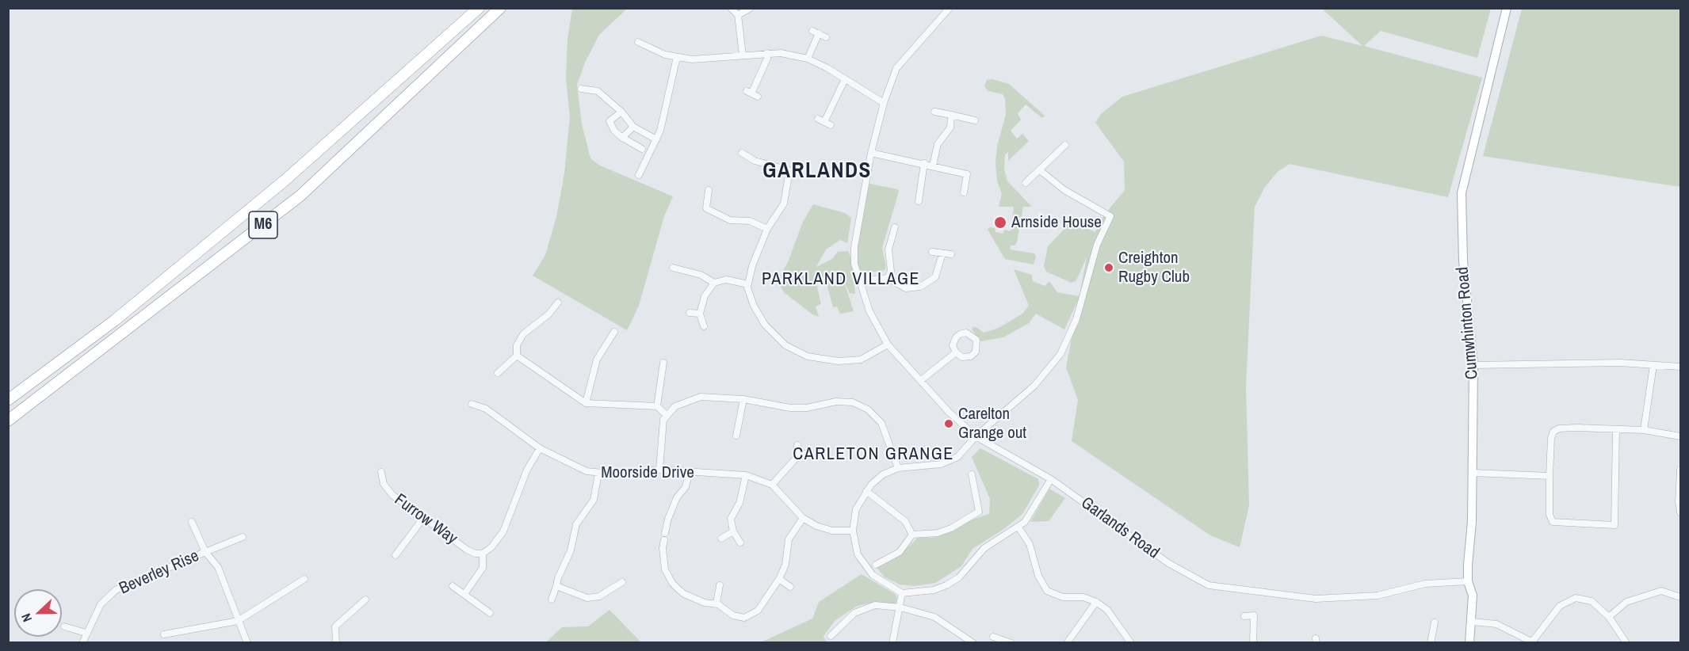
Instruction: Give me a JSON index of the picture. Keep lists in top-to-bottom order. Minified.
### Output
{"streets":{"highway":["M6"],"street":["Cumwhinton Road","Moorside Drive","Furrow Way","Garlands Road","Beverley Rise"]},"crossings":[["Cumwhinton Road","Garlands Road"]],"districts":["GARLANDS","PARKLAND VILLAGE","CARLETON GRANGE"],"places":["Arnside House","Creighton Rugby Club","Carelton Grange out"],"north":"left"}
